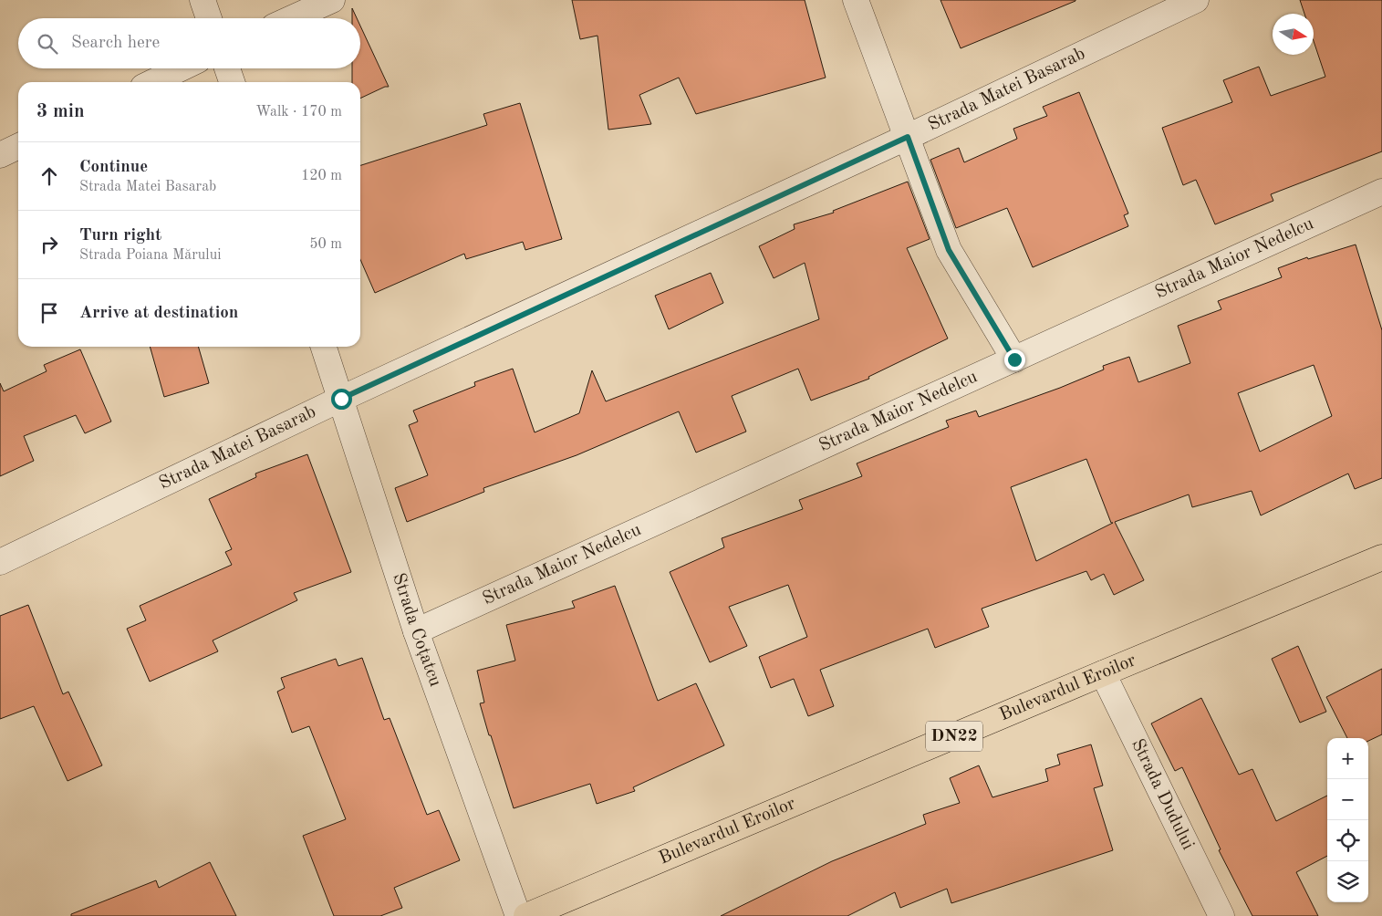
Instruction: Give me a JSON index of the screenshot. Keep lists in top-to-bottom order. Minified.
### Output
{"streets":{"main road":["Bulevardul Eroilor","DN22"],"street":["Strada Matei Basarab","Strada Maior Nedelcu","Strada Coțatcu","Strada Dudului"]},"crossings":[["Strada Matei Basarab","Strada Coțatcu"],["Strada Maior Nedelcu","Strada Coțatcu"],["Bulevardul Eroilor","Strada Dudului"]],"north":"right","page":{"search":"Search here","heading":["3 min","Walk · 170 m"],"list":[["Continue","Strada Matei Basarab","120 m"],["Turn right","Strada Poiana Mărului","50 m"],"Arrive at destination"],"map_buttons":["+","−"]}}
